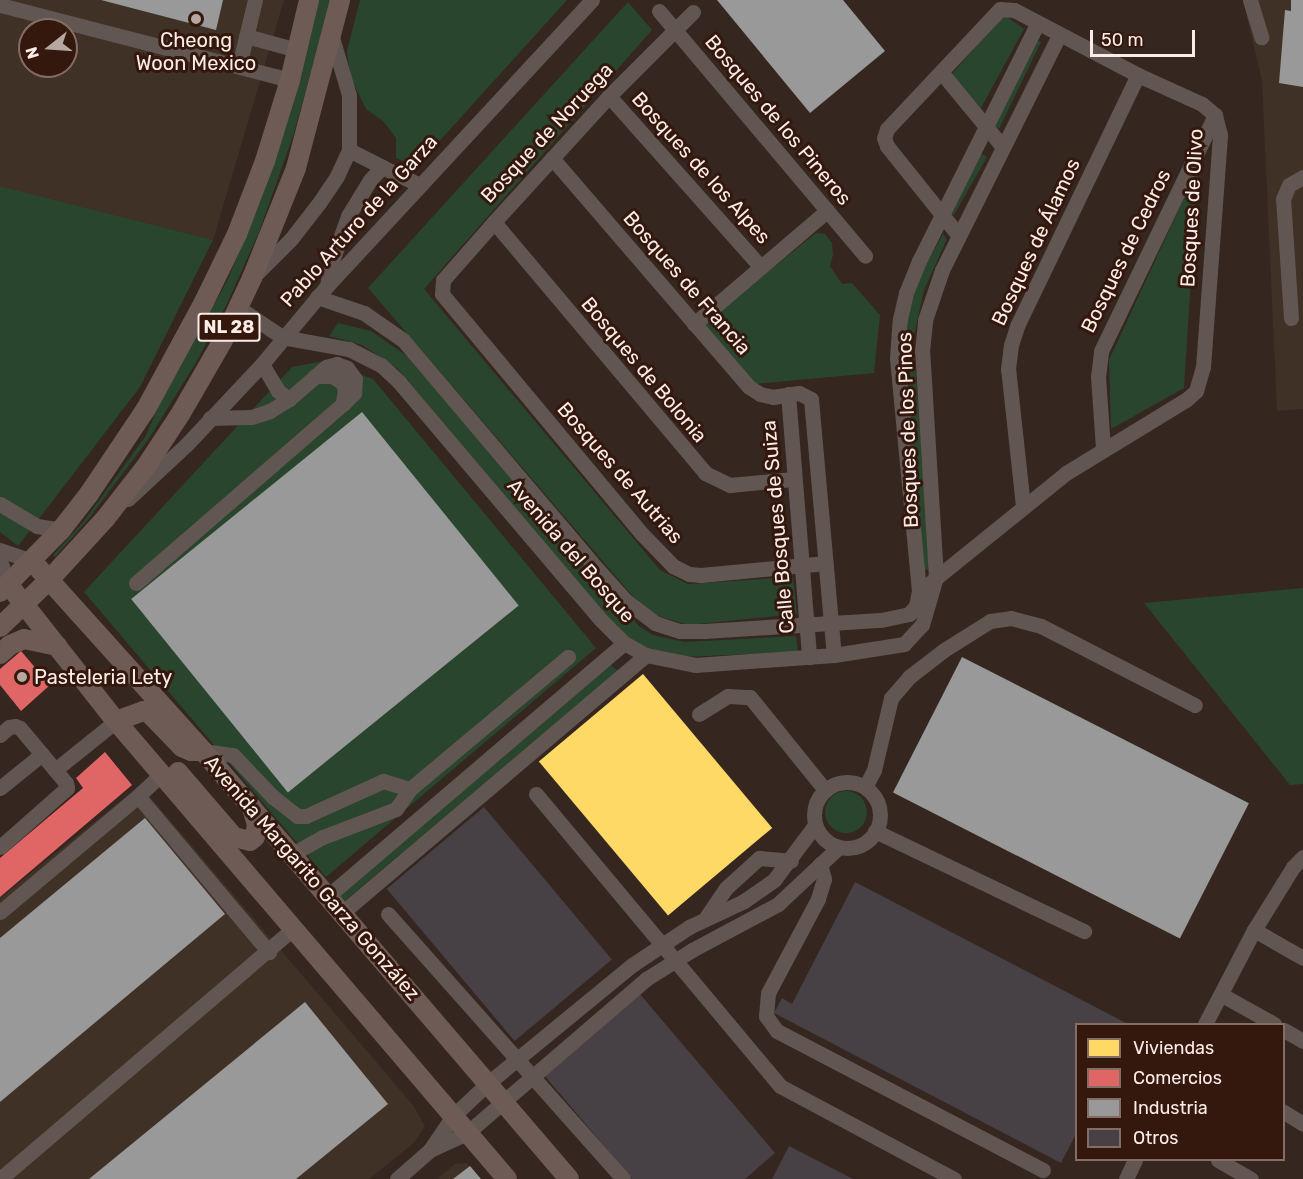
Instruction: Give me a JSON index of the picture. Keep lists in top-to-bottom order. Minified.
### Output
{"streets":{"main road":["NL 28","Avenida Margarito Garza González"],"street":["Bosques de los Pineros","Bosque de Noruega","Bosques de los Alpes","Bosques de Olivo","Pablo Arturo de la Garza","Bosques de Álamos","Bosques de Cedros","Bosques de Francia","Bosques de Bolonia","Bosques de los Pinos","Bosques de Autrias","Calle Bosques de Suiza","Avenida del Bosque"]},"crossings":[["Bosques de los Pineros","Bosque de Noruega"],["Bosque de Noruega","Bosques de los Alpes"],["Bosque de Noruega","Bosques de Francia"],["Bosque de Noruega","Bosques de Bolonia"],["Bosque de Noruega","Bosques de Autrias"],["Bosques de Olivo","Bosques de Álamos"],["Bosques de Olivo","Bosques de Cedros"],["Bosques de Olivo","Bosques de los Pinos"],["Pablo Arturo de la Garza","NL 28"],["Pablo Arturo de la Garza","Avenida del Bosque"],["Bosques de Francia","Bosques de Autrias"],["Bosques de Francia","Calle Bosques de Suiza"],["NL 28","Avenida Margarito Garza González"],["Bosques de Bolonia","Calle Bosques de Suiza"],["Bosques de los Pinos","Avenida del Bosque"],["Bosques de Autrias","Calle Bosques de Suiza"],["Calle Bosques de Suiza","Avenida del Bosque"]],"places":["Cheong Woon Mexico","Pasteleria Lety"],"legend":["Viviendas","Comercios","Industria","Otros"],"scale_bar":"50 m","north":"left"}
